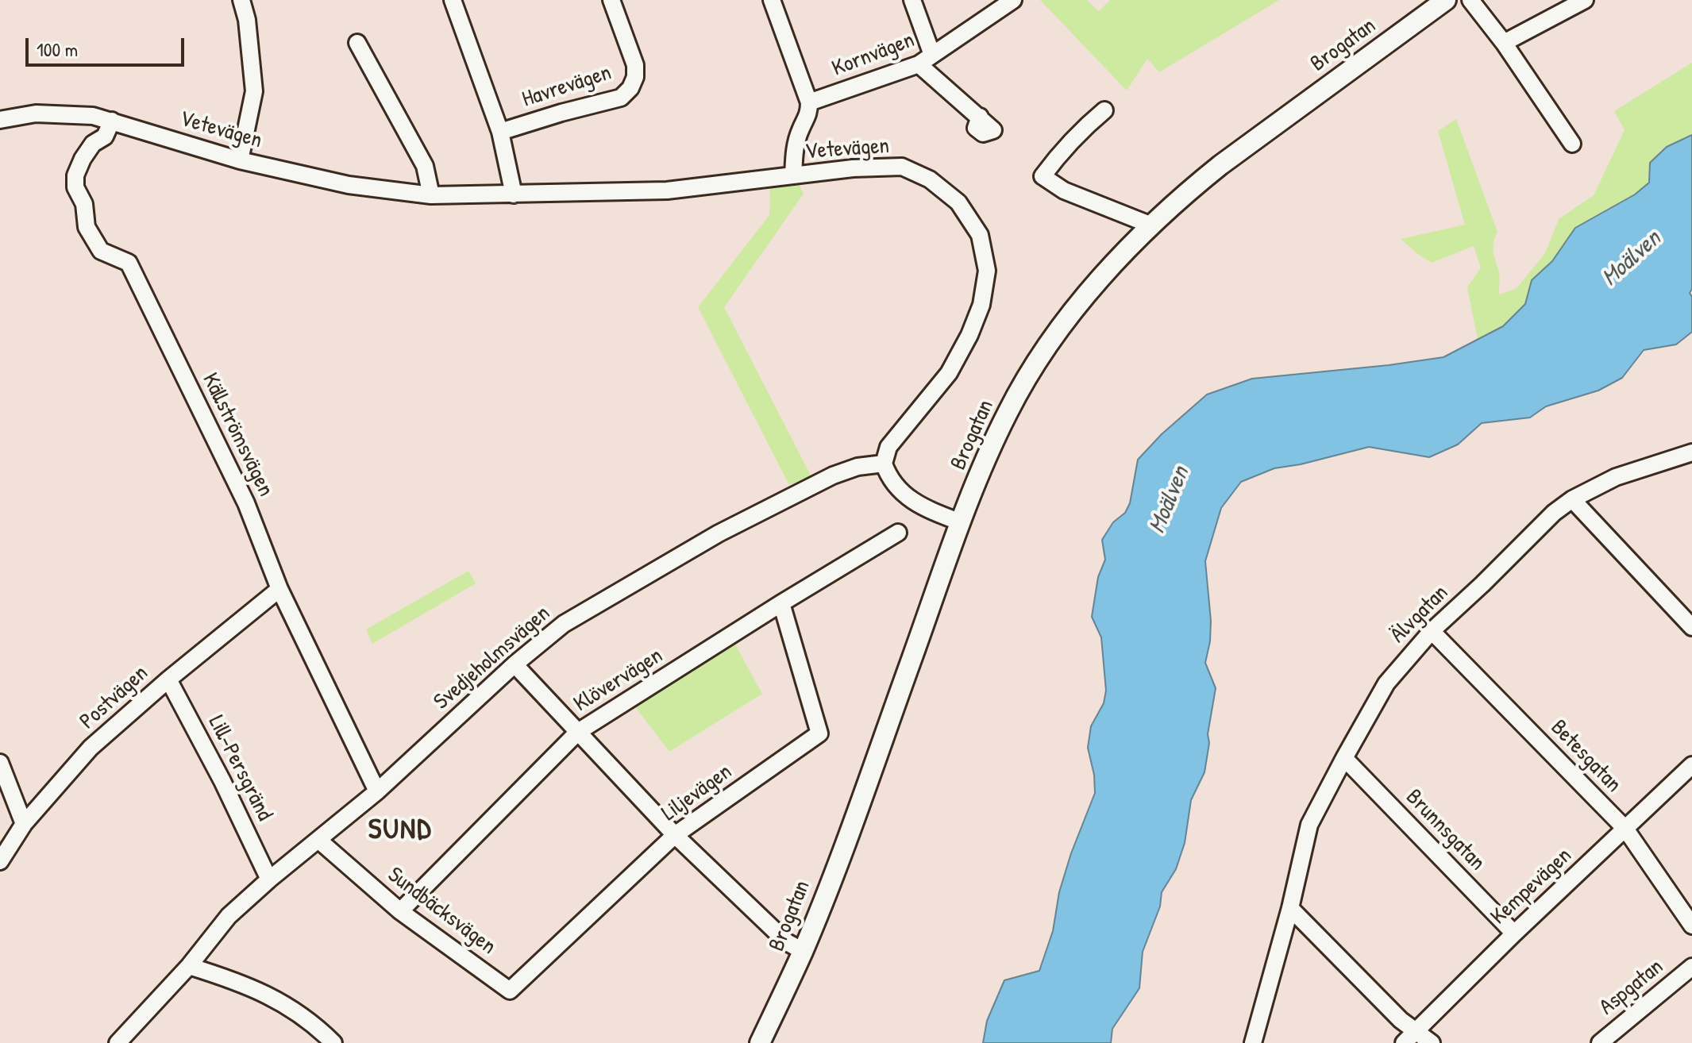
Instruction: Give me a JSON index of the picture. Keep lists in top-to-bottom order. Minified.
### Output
{"streets":{"main road":["Brogatan"],"street":["Kornvägen","Havrevägen","Vetevägen","Källströmsvägen","Älvgatan","Svedjeholmsvägen","Klövervägen","Postvägen","Betesgatan","Lill-Persgränd","Liljevägen","Brunnsgatan","Kempevägen","Sundbäcksvägen","Aspgatan"]},"crossings":[["Havrevägen","Vetevägen"],["Vetevägen","Källströmsvägen"],["Vetevägen","Svedjeholmsvägen"],["Källströmsvägen","Svedjeholmsvägen"],["Källströmsvägen","Postvägen"],["Älvgatan","Betesgatan"],["Älvgatan","Brunnsgatan"],["Svedjeholmsvägen","Lill-Persgränd"],["Svedjeholmsvägen","Sundbäcksvägen"],["Klövervägen","Liljevägen"],["Klövervägen","Sundbäcksvägen"],["Postvägen","Lill-Persgränd"],["Betesgatan","Kempevägen"],["Liljevägen","Sundbäcksvägen"],["Brunnsgatan","Kempevägen"]],"districts":["SUND"],"water":["Moälven"],"scale_bar":"100 m"}
